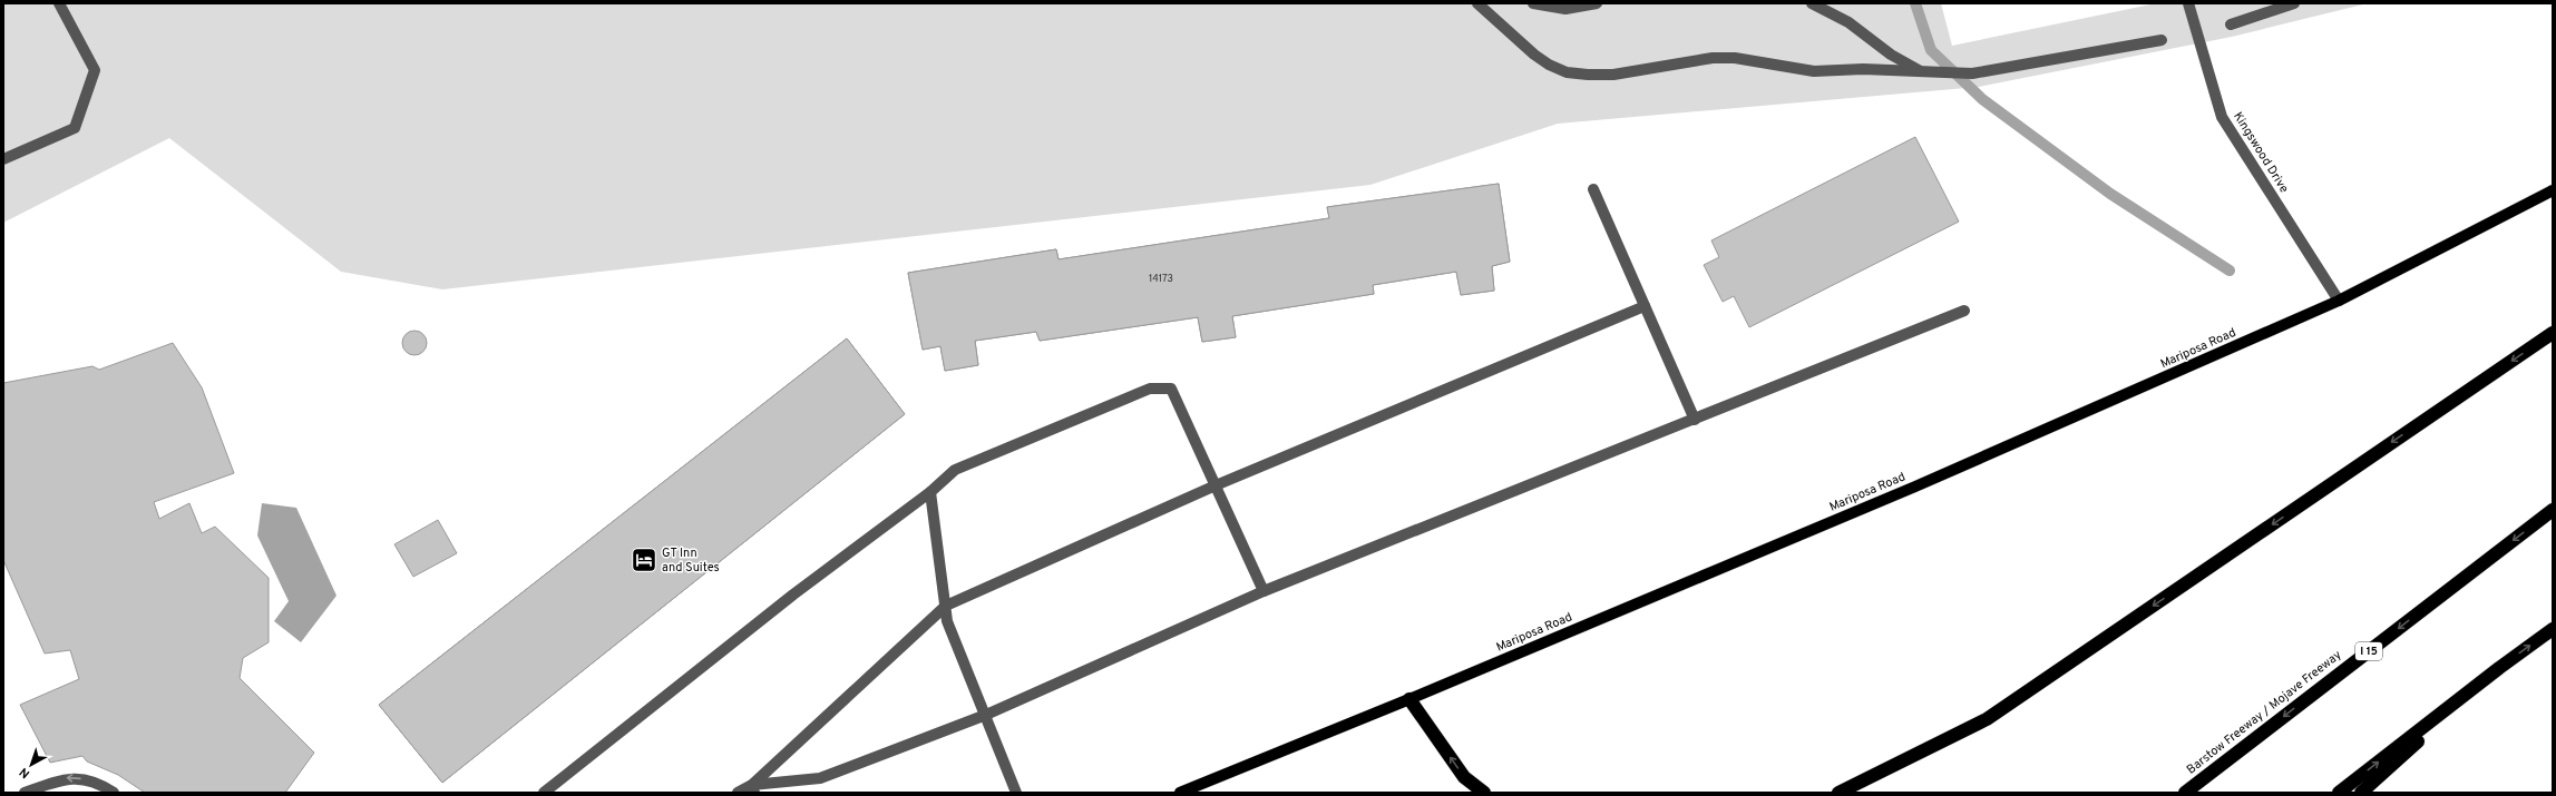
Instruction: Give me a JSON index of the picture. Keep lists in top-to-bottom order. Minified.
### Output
{"streets":{"highway":["I 15","Barstow Freeway / Mojave Freeway"],"main road":["Mariposa Road"],"street":["Kingswood Drive"]},"crossings":[["Kingswood Drive","Mariposa Road"]],"places":{"hotel":["GT Inn and Suites"]},"house_numbers":["14173"],"north":"bottom left"}
